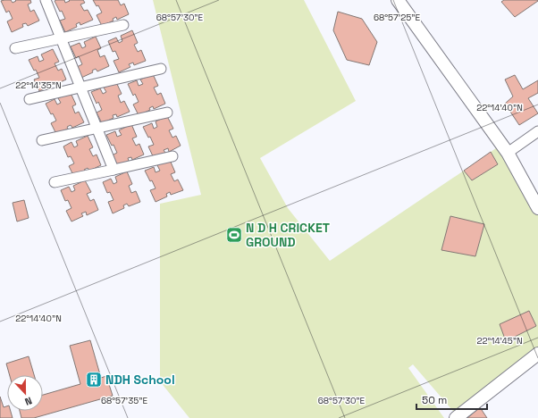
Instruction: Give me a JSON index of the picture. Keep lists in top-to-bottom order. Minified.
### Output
{"places":{"sports":["N D H CRICKET GROUND"],"building":["NDH School"]},"scale_bar":"50 m","north":"bottom","coordinates":["68°57'30\"E","68°57'25\"E","22°14'35\"N","22°14'40\"N","22°14'45\"N","68°57'35\"E"]}
